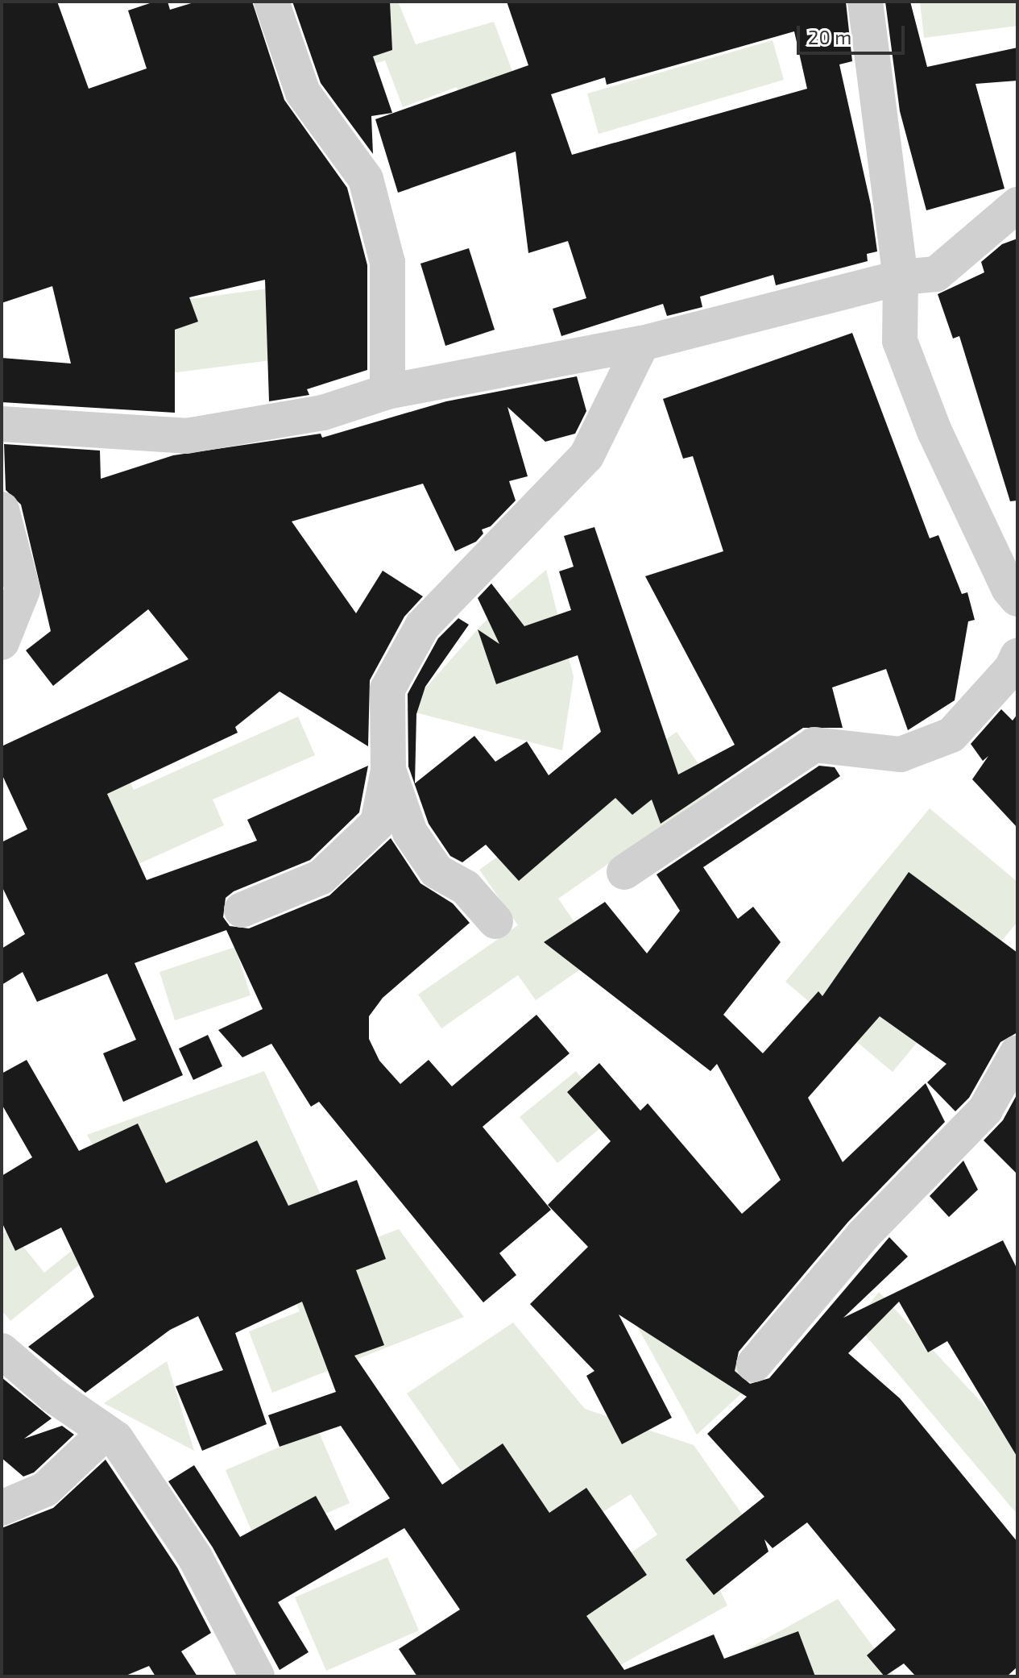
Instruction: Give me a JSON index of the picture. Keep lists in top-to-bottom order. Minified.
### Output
{"scale_bar":"20 m"}
